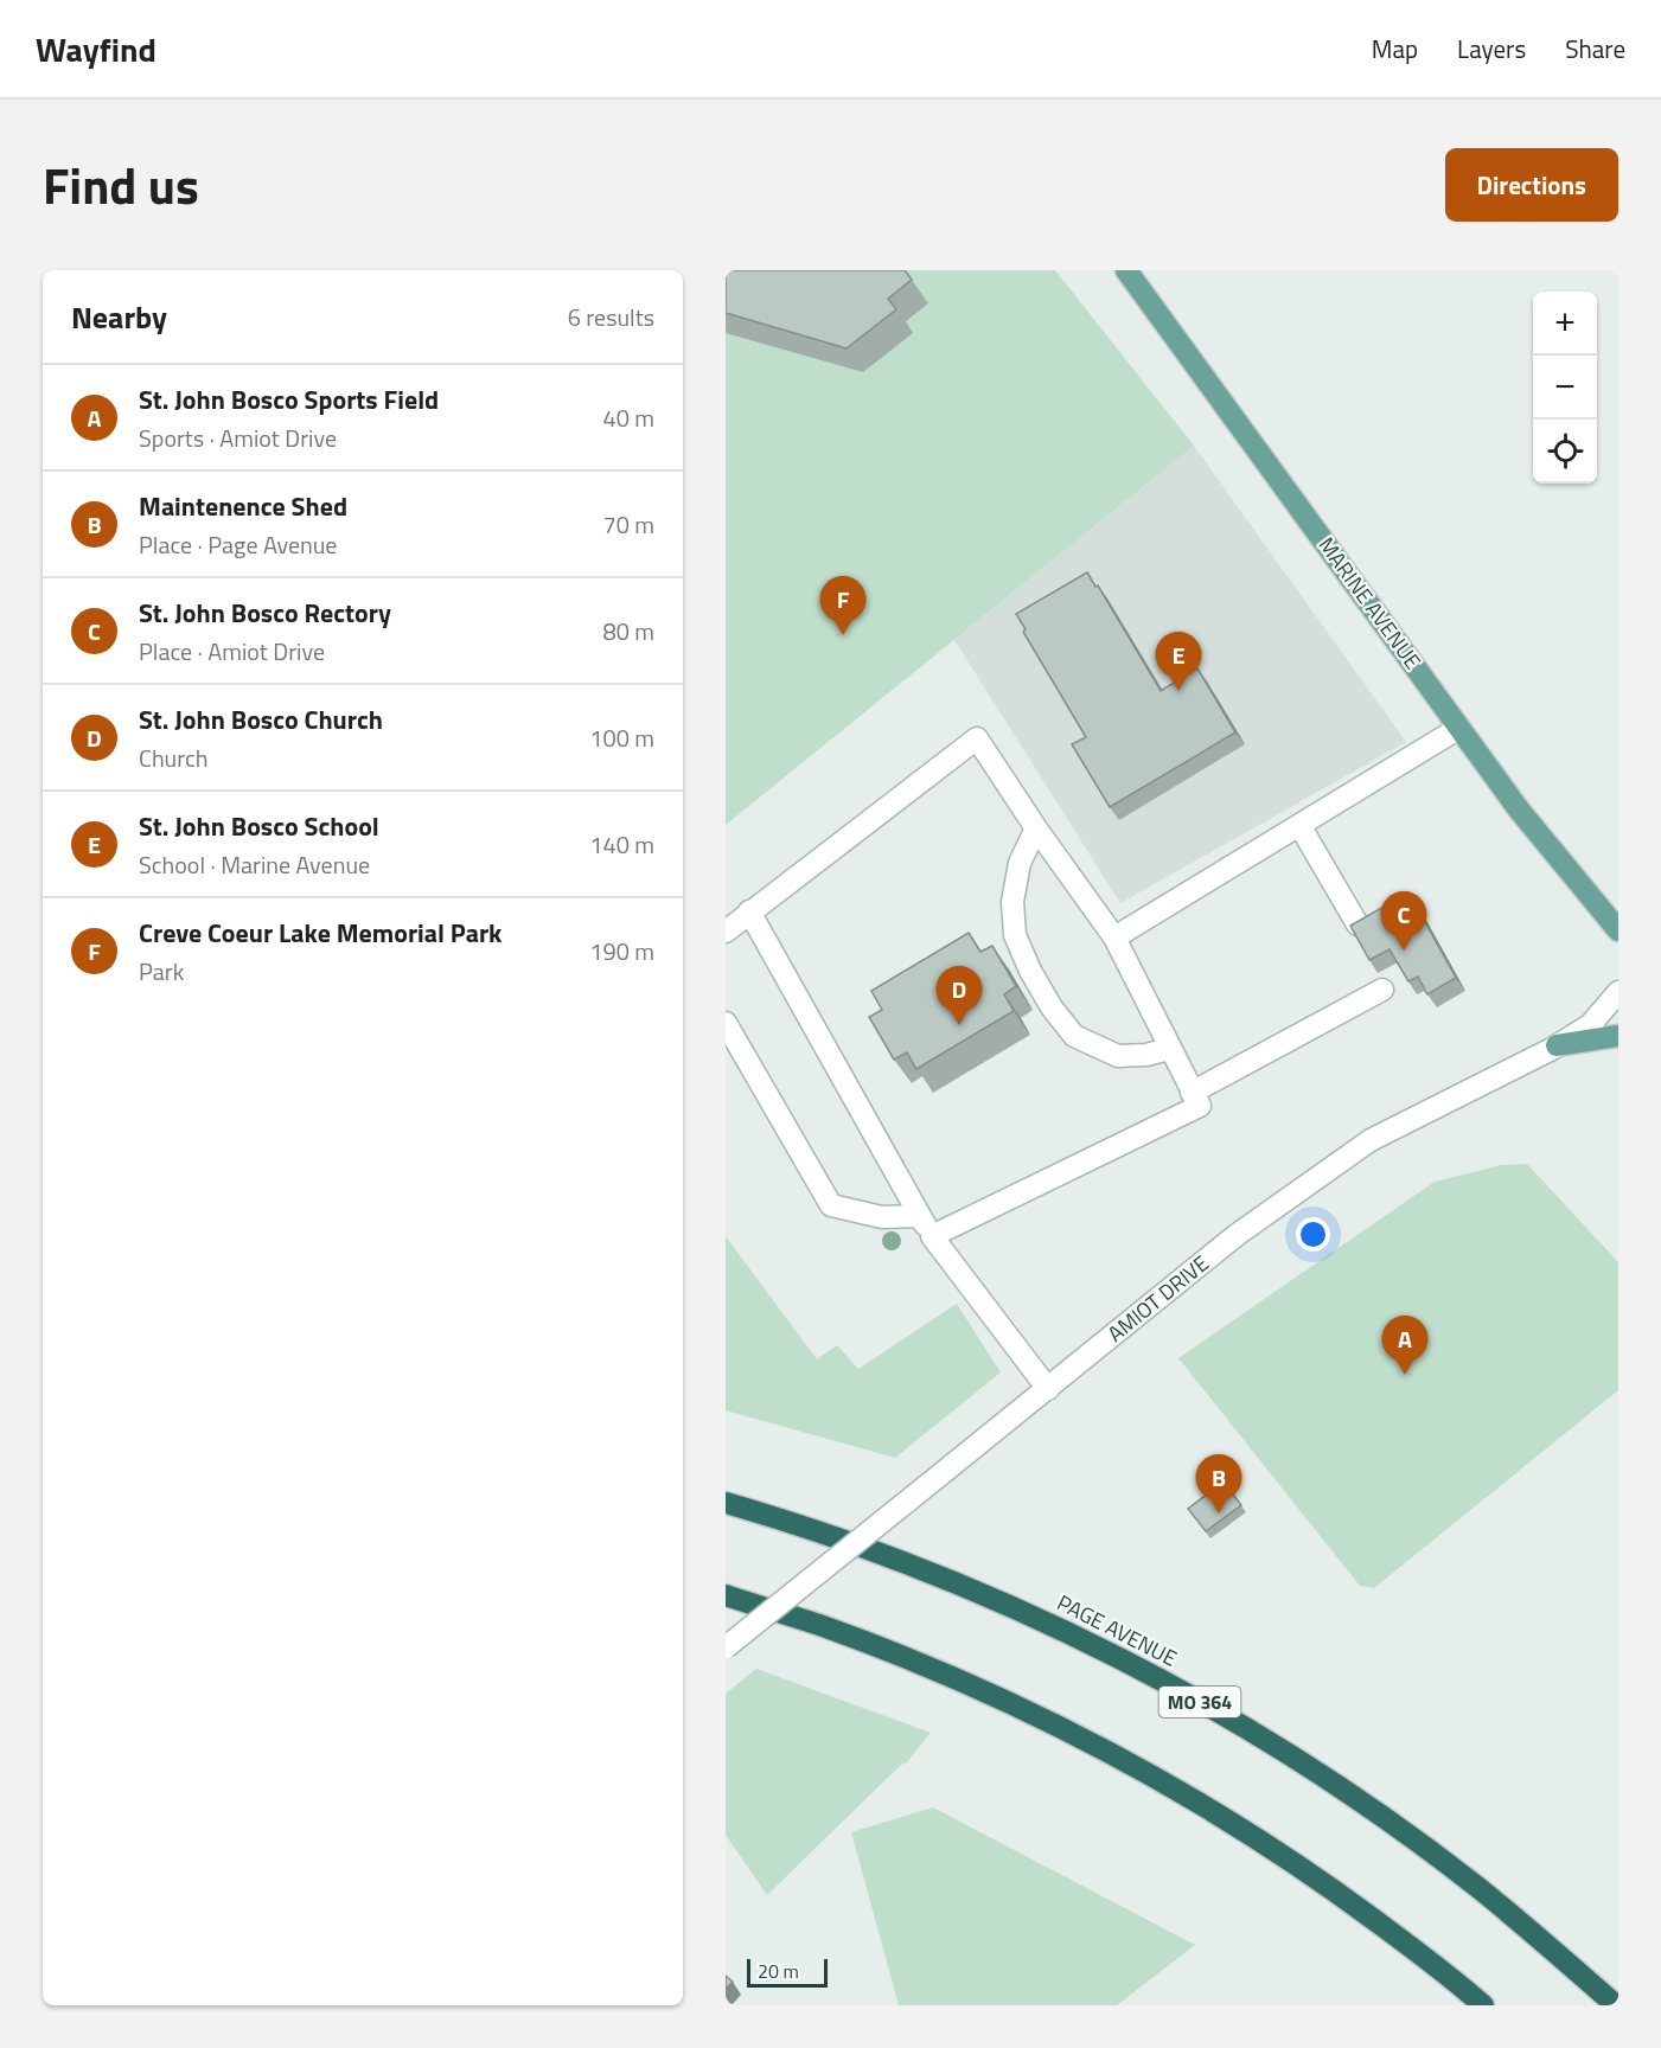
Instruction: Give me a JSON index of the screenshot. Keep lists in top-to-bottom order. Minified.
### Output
{"streets":{"highway":["PAGE AVENUE","MO 364"],"main road":["MARINE AVENUE"],"street":["AMIOT DRIVE"]},"scale_bar":"20 m","page":{"header":"Wayfind","nav":["Map","Layers","Share"],"title":"Find us","buttons":"Directions","heading":["Nearby","6 results"],"map_buttons":["+","−"],"list":[{"mark":"A","name":"St. John Bosco Sports Field","note":"Sports · Amiot Drive","value":"40 m"},{"mark":"B","name":"Maintenence Shed","note":"Place · Page Avenue","value":"70 m"},{"mark":"C","name":"St. John Bosco Rectory","note":"Place · Amiot Drive","value":"80 m"},{"mark":"D","name":"St. John Bosco Church","note":"Church","value":"100 m"},{"mark":"E","name":"St. John Bosco School","note":"School · Marine Avenue","value":"140 m"},{"mark":"F","name":"Creve Coeur Lake Memorial Park","note":"Park","value":"190 m"}],"pins":["F","E","C","D","A","B"],"scale":"20 m"}}
